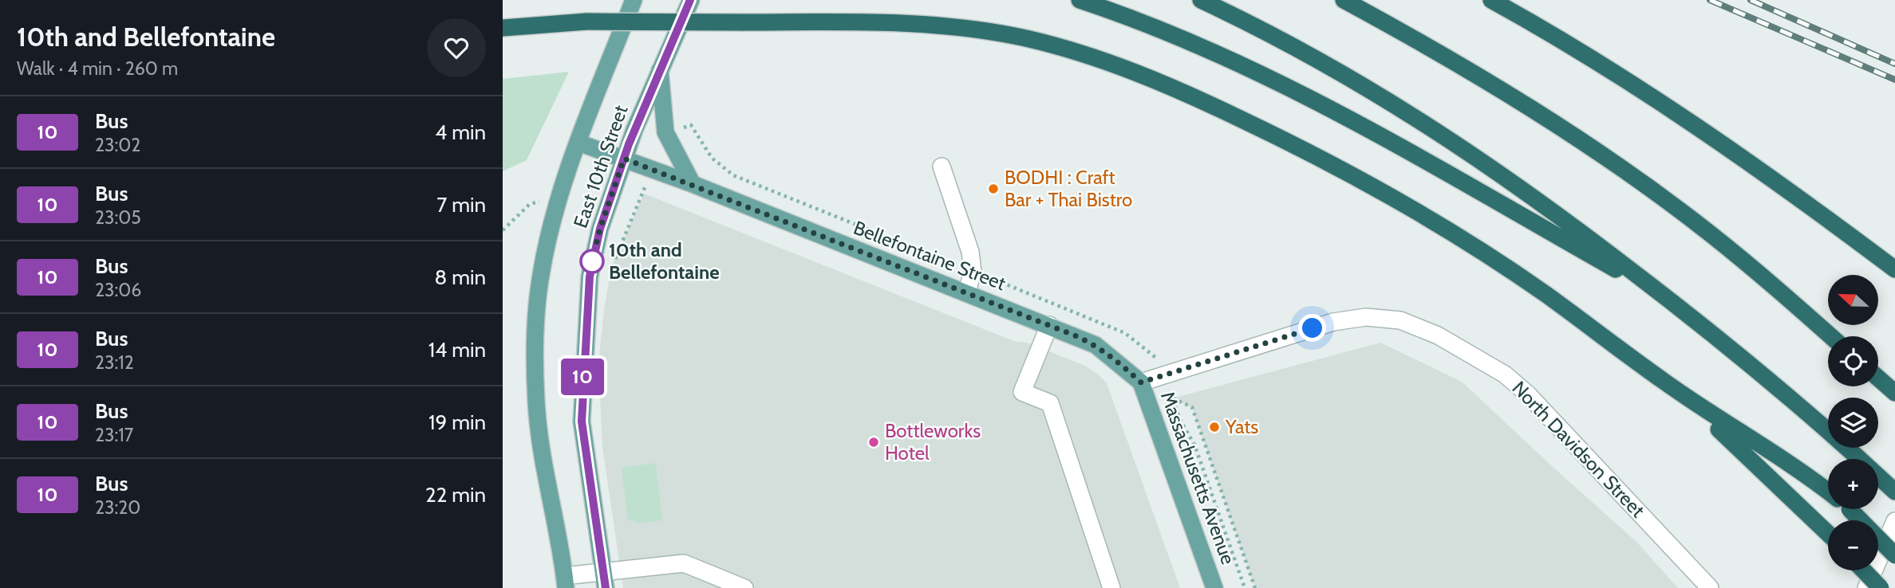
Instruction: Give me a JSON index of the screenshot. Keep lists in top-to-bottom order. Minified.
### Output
{"streets":{"main road":["East 10th Street","Bellefontaine Street","Massachusetts Avenue"],"street":["North Davidson Street"]},"crossings":[["East 10th Street","Bellefontaine Street"],["Bellefontaine Street","North Davidson Street"],["Bellefontaine Street","Massachusetts Avenue"],["North Davidson Street","Massachusetts Avenue"]],"places":["BODHI : Craft Bar + Thai Bistro","10th and Bellefontaine","Yats","Bottleworks Hotel"],"lines":["bus line 10"],"north":"left","page":{"heading":["10th and Bellefontaine","Walk · 4 min · 260 m"],"on_map":"10","list":[{"mark":"10","name":"Bus","note":"23:02","value":"4 min"},{"mark":"10","name":"Bus","note":"23:05","value":"7 min"},{"mark":"10","name":"Bus","note":"23:06","value":"8 min"},{"mark":"10","name":"Bus","note":"23:12","value":"14 min"},{"mark":"10","name":"Bus","note":"23:17","value":"19 min"},{"mark":"10","name":"Bus","note":"23:20","value":"22 min"}],"map_buttons":["+","−"]}}
